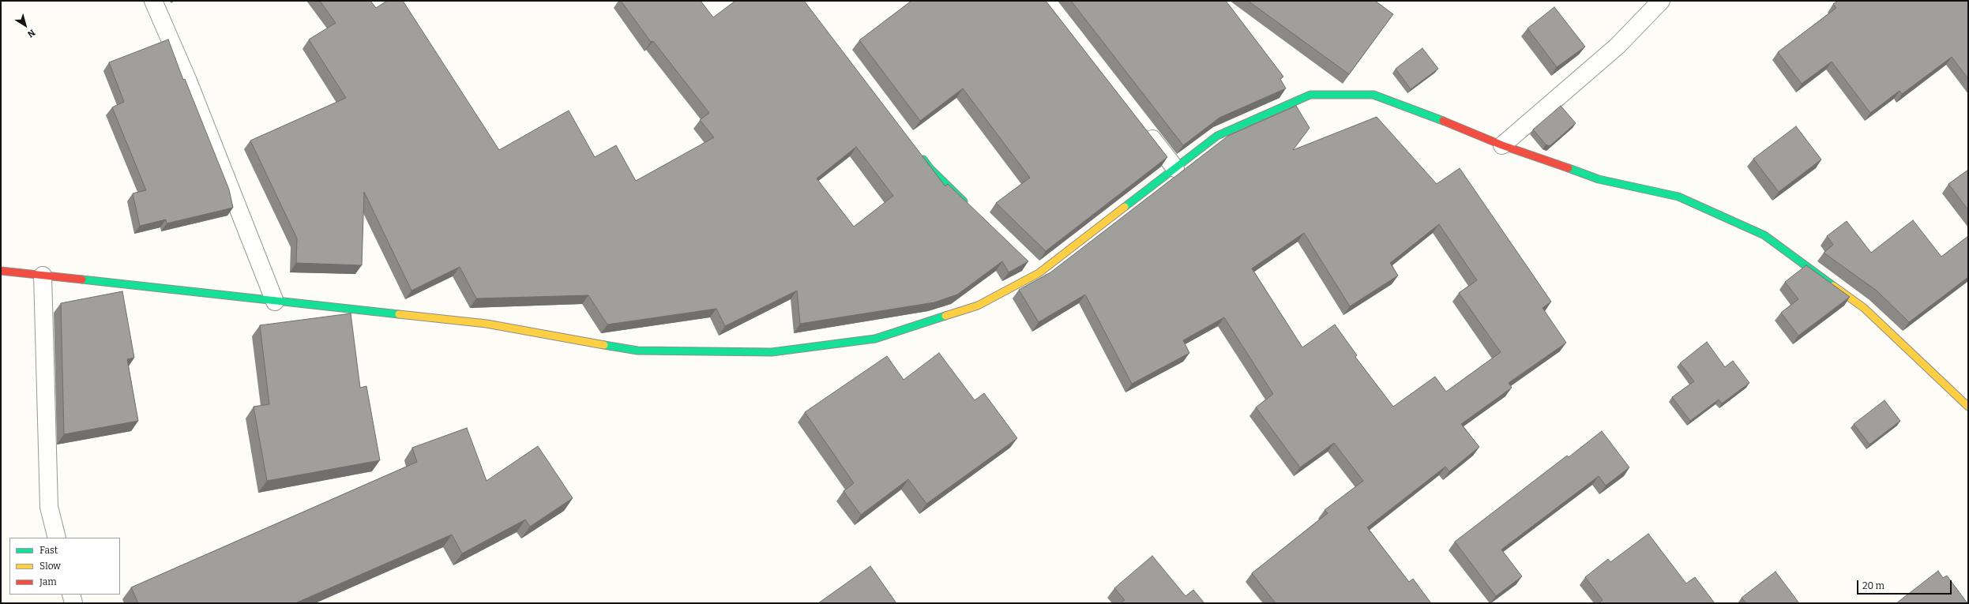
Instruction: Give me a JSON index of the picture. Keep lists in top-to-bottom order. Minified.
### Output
{"legend":["Fast","Slow","Jam"],"scale_bar":"20 m","north":"bottom right"}
